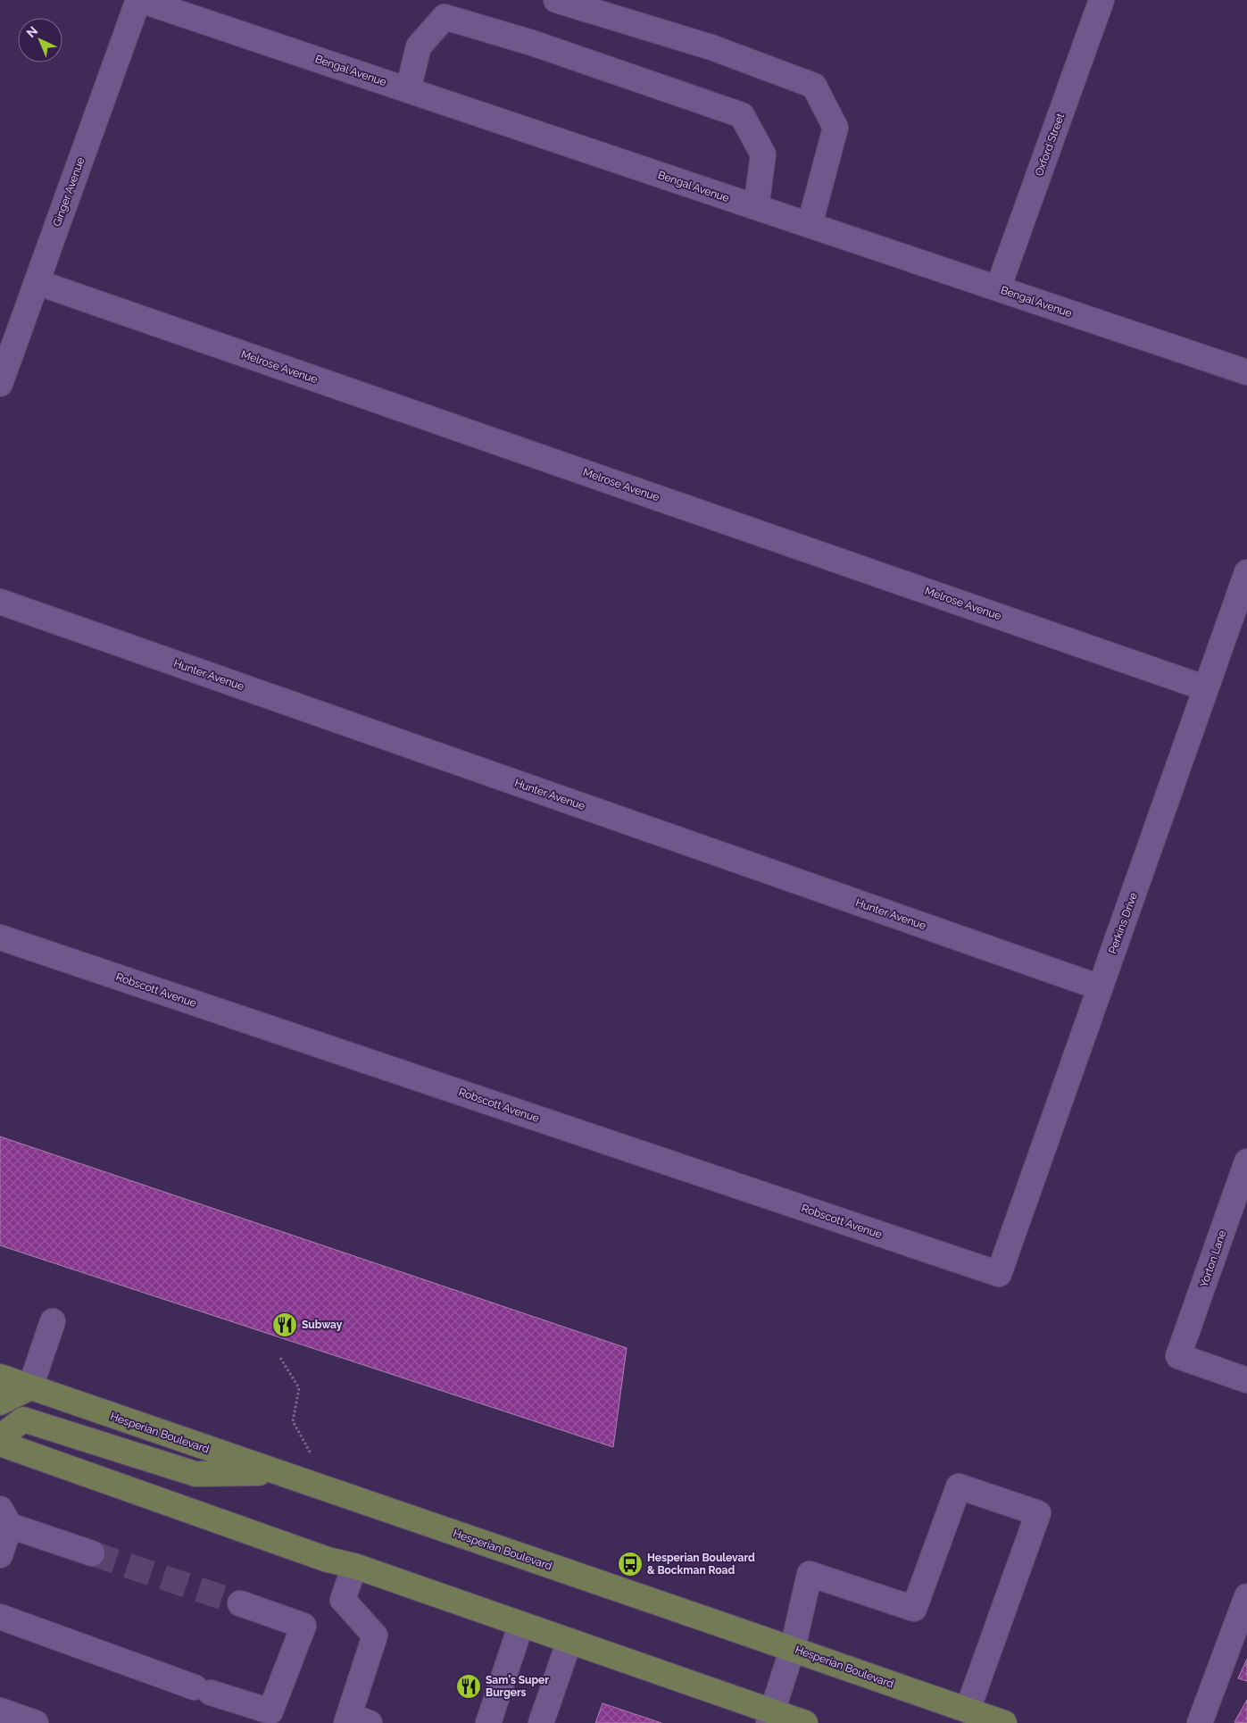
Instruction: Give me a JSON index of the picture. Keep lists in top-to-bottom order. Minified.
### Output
{"streets":{"main road":["Hesperian Boulevard"],"street":["Bengal Avenue","Oxford Street","Ginger Avenue","Melrose Avenue","Hunter Avenue","Perkins Drive","Robscott Avenue","Yorton Lane"]},"crossings":[["Bengal Avenue","Oxford Street"],["Bengal Avenue","Ginger Avenue"],["Ginger Avenue","Melrose Avenue"],["Melrose Avenue","Perkins Drive"],["Hunter Avenue","Perkins Drive"],["Perkins Drive","Robscott Avenue"]],"places":{"restaurant":["Subway","Sam's Super Burgers"],"bus stop":["Hesperian Boulevard & Bockman Road"]},"north":"top left"}
